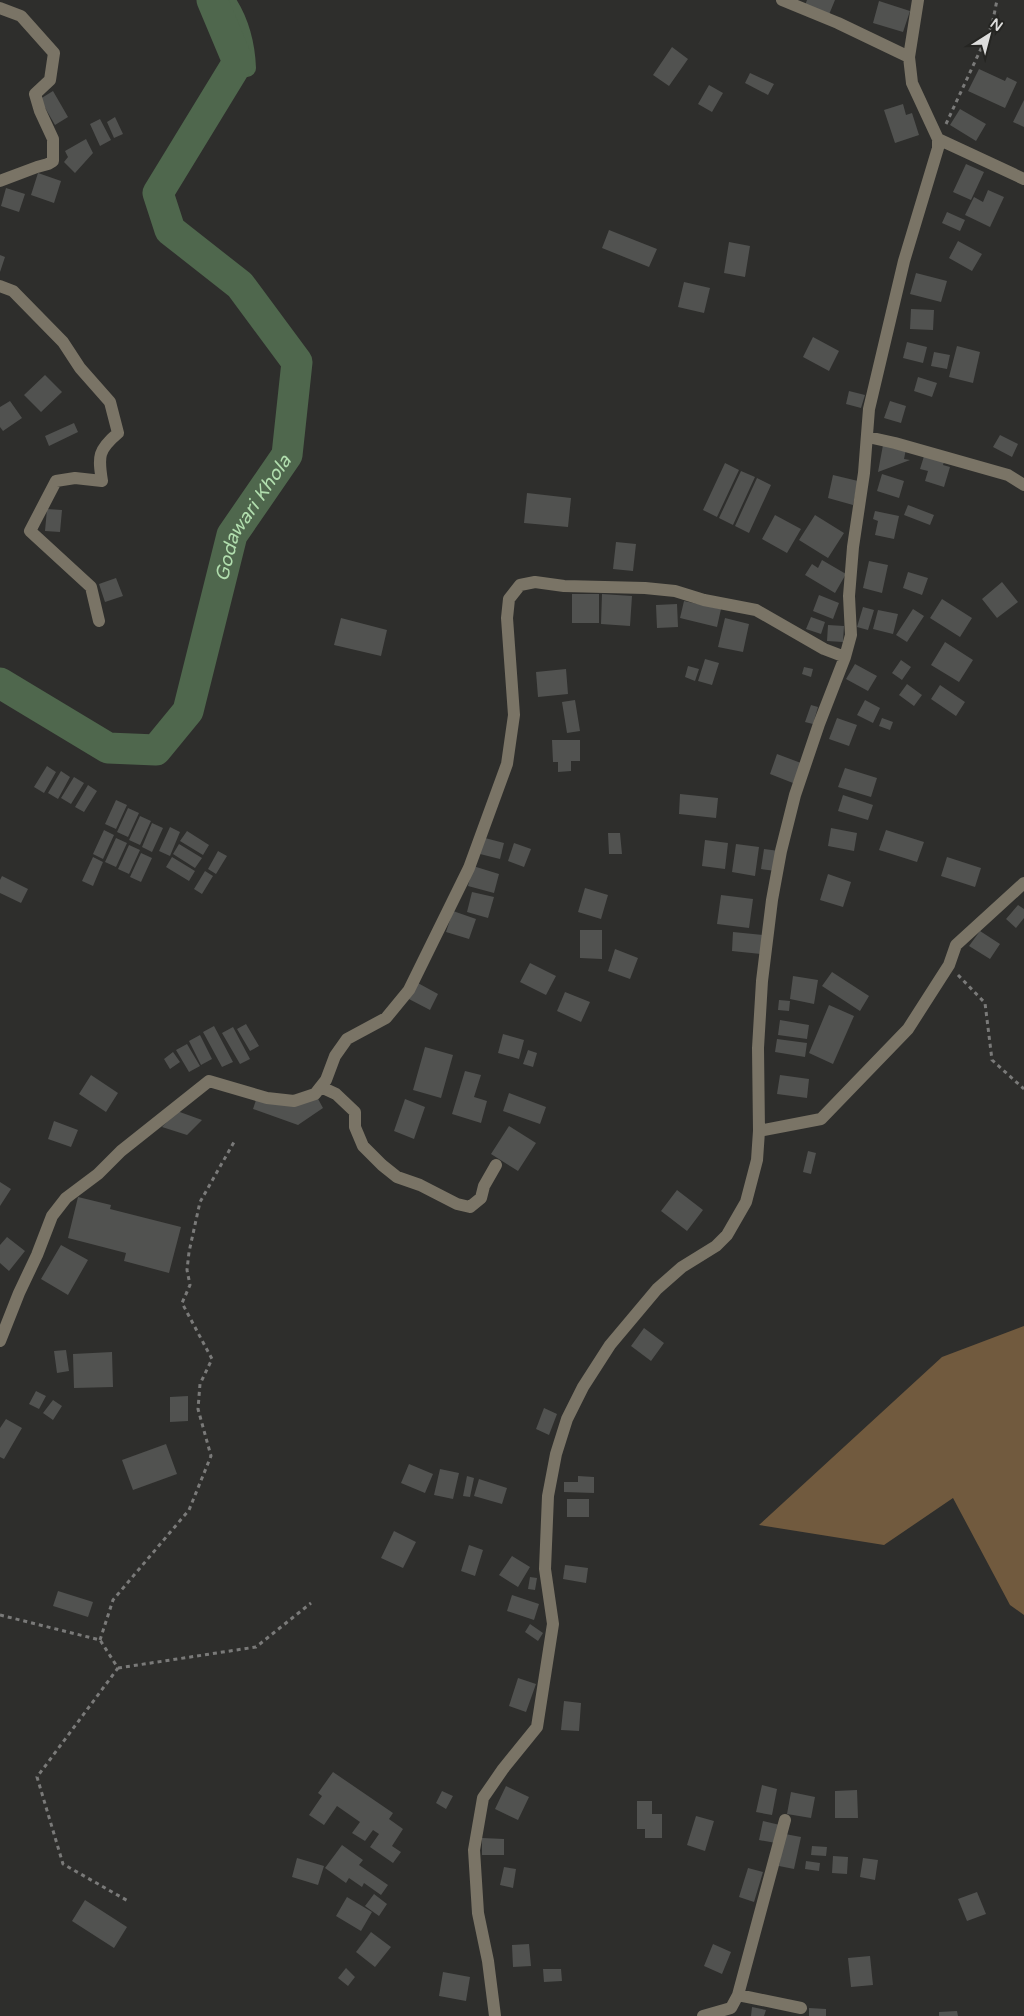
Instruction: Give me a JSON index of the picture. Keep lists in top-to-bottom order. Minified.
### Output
{"water":["Godawari Khola"],"north":"top right"}
